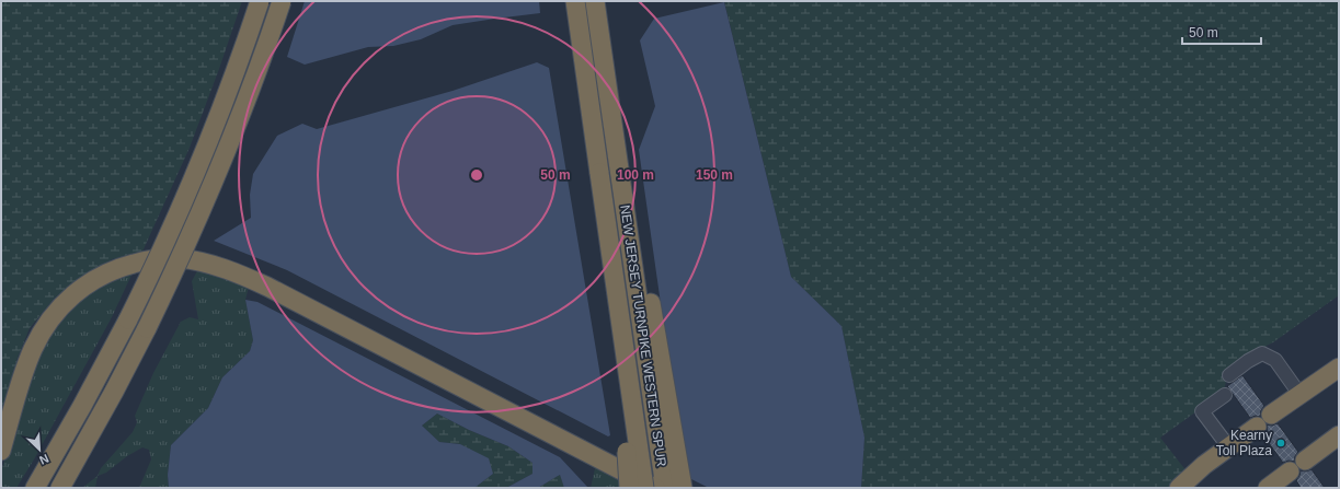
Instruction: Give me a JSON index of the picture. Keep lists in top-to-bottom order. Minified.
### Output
{"streets":{"highway":["NEW JERSEY TURNPIKE WESTERN SPUR"]},"places":["Kearny Toll Plaza"],"scale_bar":"50 m","north":"bottom right","rings":["50 m","100 m","150 m"]}
